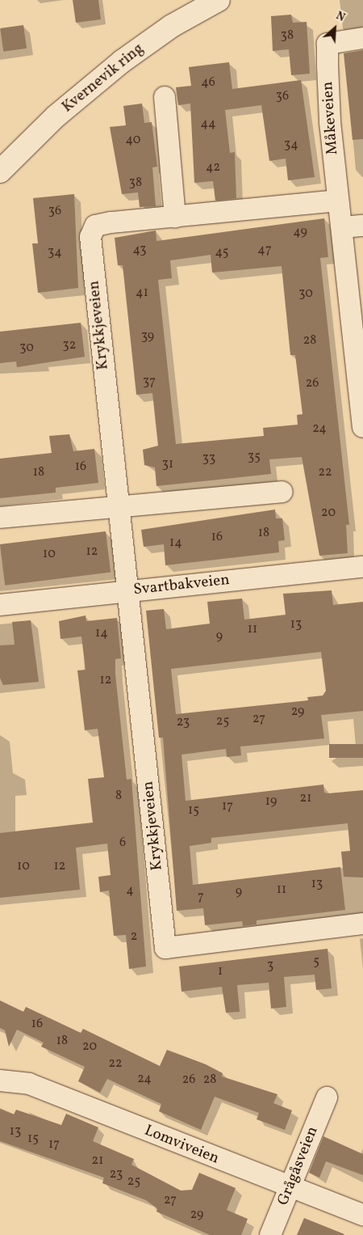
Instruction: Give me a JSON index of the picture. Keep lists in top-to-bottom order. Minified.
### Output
{"streets":{"main road":["Kvernevik ring"],"street":["Måkeveien","Krykkjeveien","Svartbakveien","Lomviveien","Grågåsveien"]},"crossings":[["Måkeveien","Krykkjeveien"],["Krykkjeveien","Svartbakveien"],["Lomviveien","Grågåsveien"]],"house_numbers":["38","46","36","44","40","34","42","38","36","49","43","47","34","45","41","30","39","28","32","30","37","26","24","35","33","31","16","18","22","20","18","16","14","12","10","13","11","14","9","12","29","27","25","23","8","21","19","17","15","6","10","12","13","11","4","9","7","2","5","3","1","16","18","20","22","24","26","28","13","15","17","21","23","25","27","29"],"north":"top right"}
